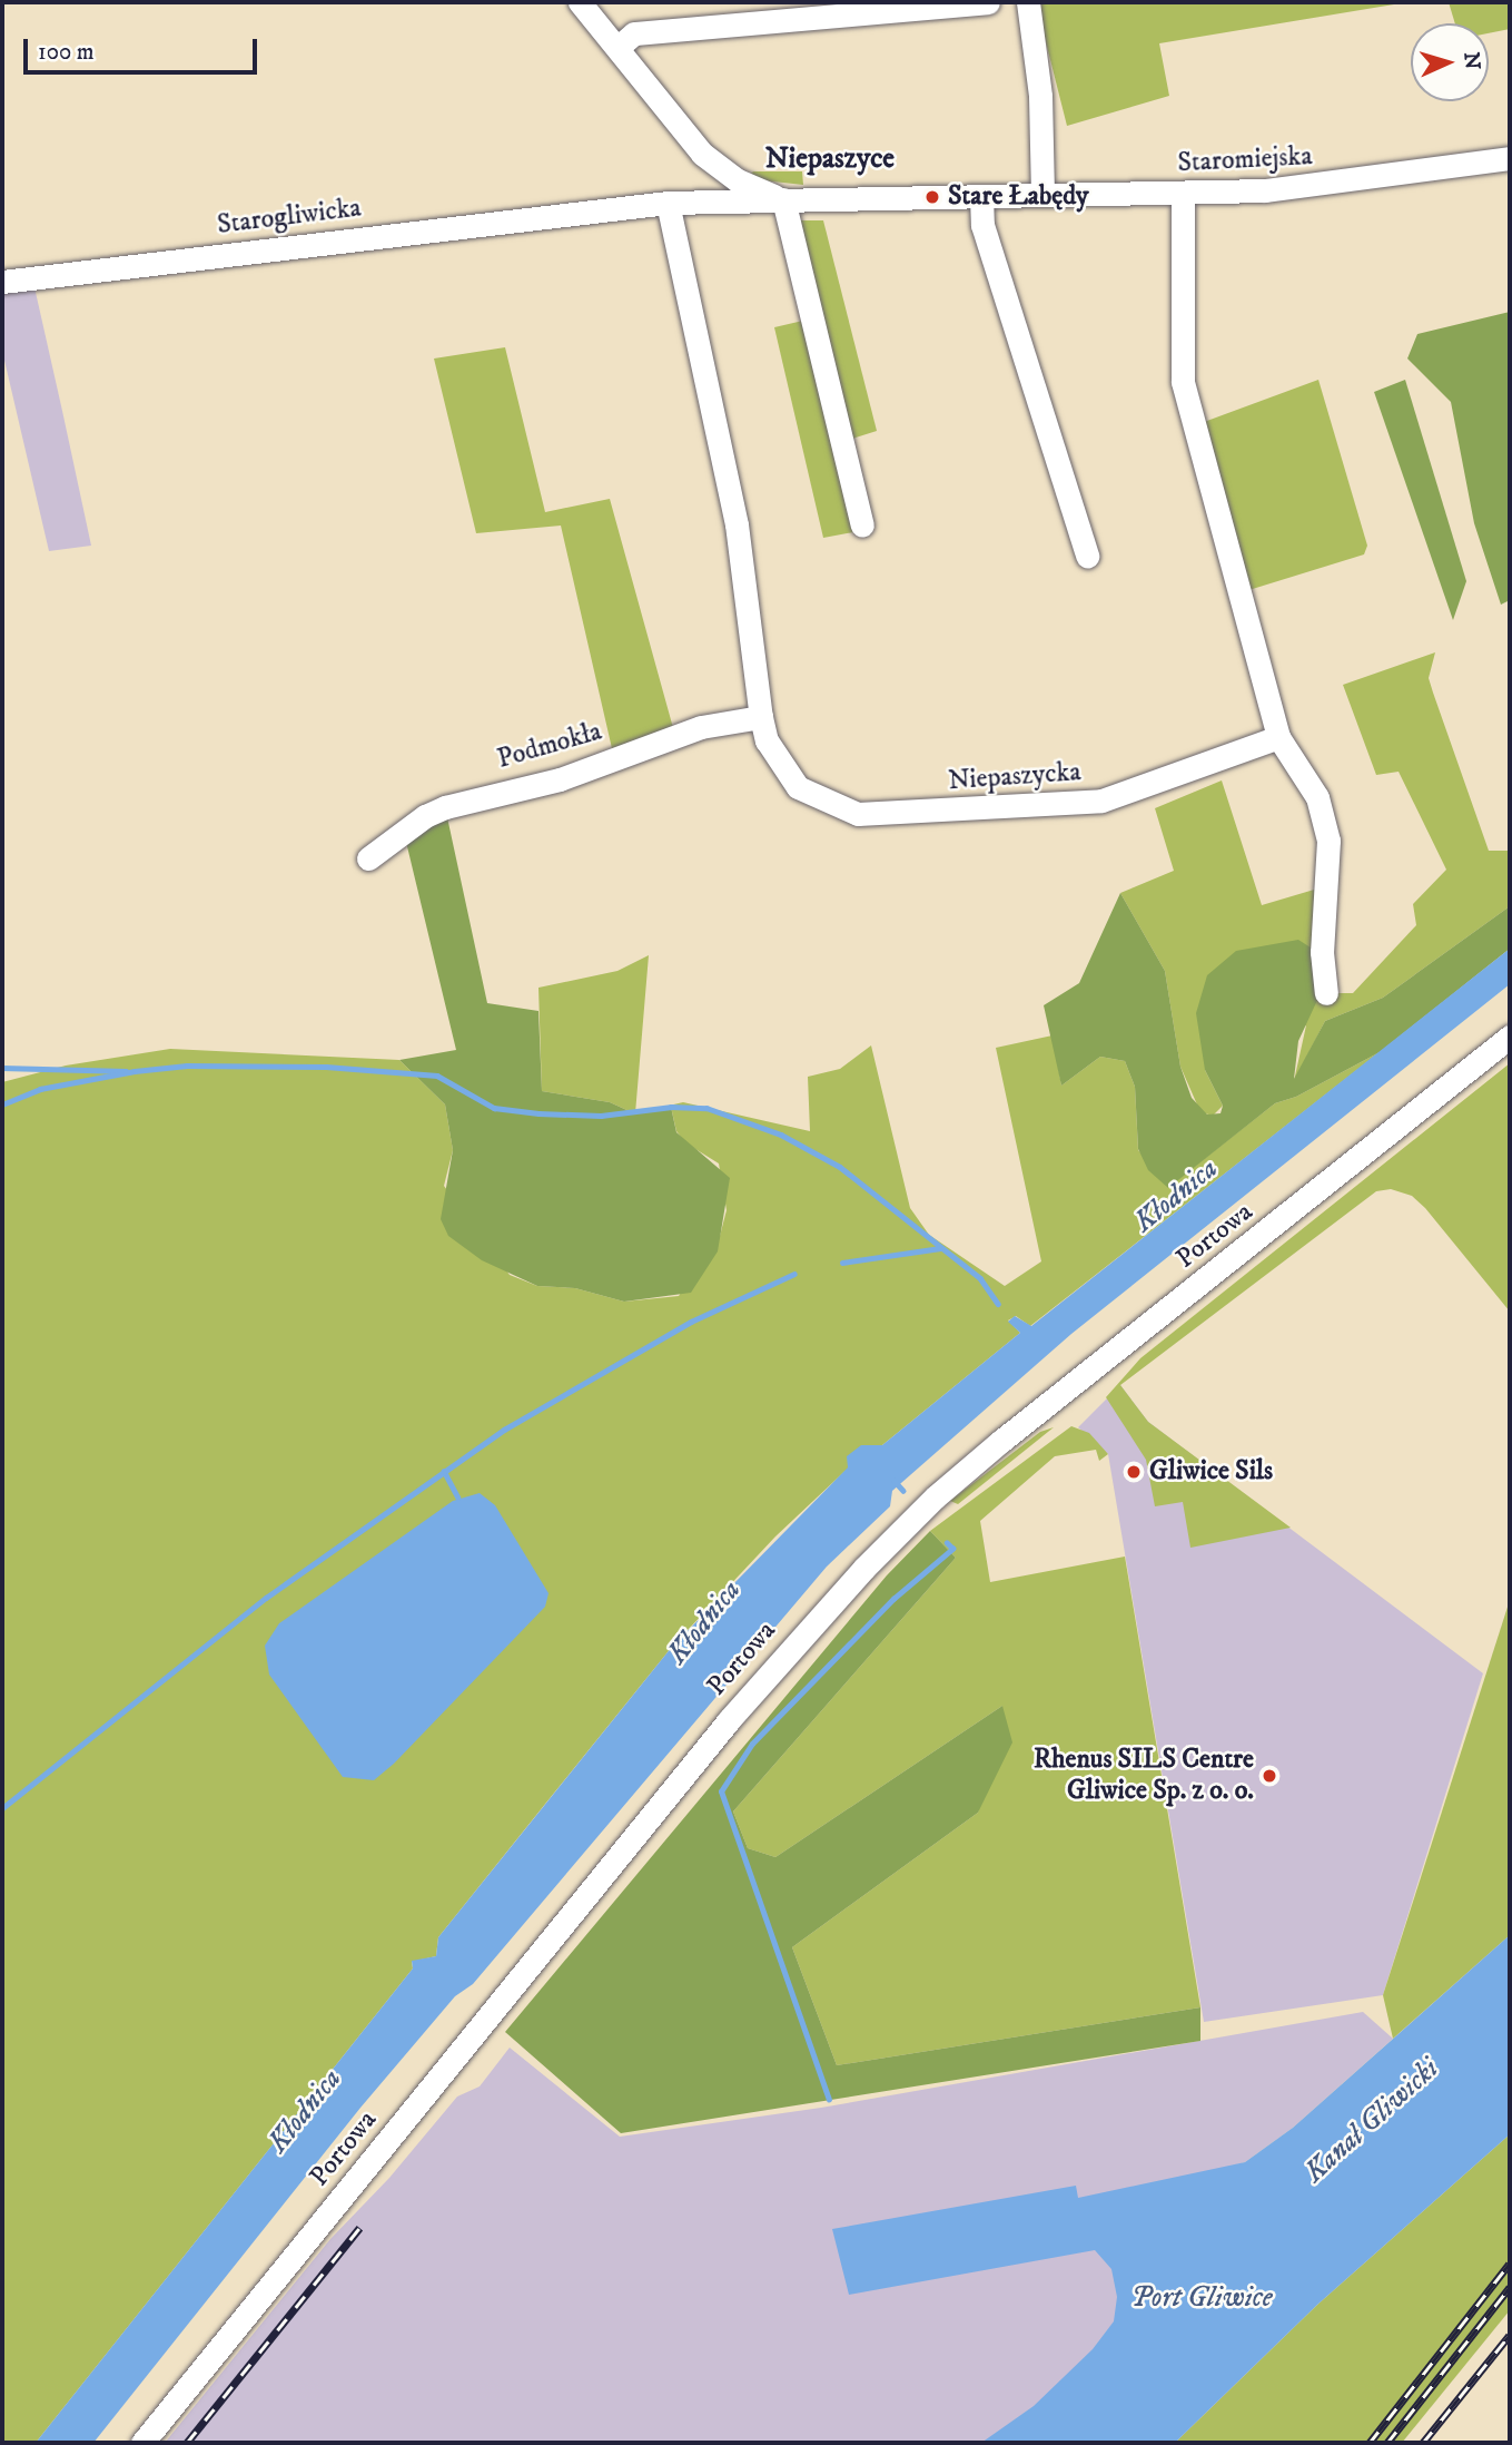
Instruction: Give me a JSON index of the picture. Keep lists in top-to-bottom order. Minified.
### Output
{"streets":{"street":["Staromiejska","Starogliwicka","Podmokła","Niepaszycka","Portowa"]},"crossings":[["Staromiejska","Starogliwicka"],["Staromiejska","Niepaszycka"],["Podmokła","Niepaszycka"]],"districts":["Niepaszyce"],"water":["Kłodnica","Kanał Gliwicki","Port Gliwice"],"places":["Stare Łabędy","Gliwice Sils","Rhenus SILS Centre Gliwice Sp. z o. o."],"scale_bar":"100 m","north":"right"}
